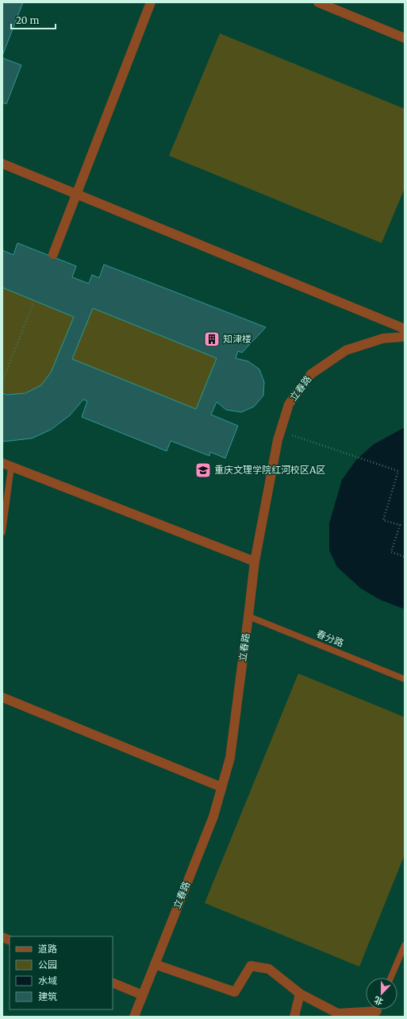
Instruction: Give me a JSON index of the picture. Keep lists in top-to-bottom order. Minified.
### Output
{"streets":{"street":["立春路"],"lane":["春分路"]},"crossings":[["立春路","春分路"]],"places":{"building":["知津楼"],"school or university":["重庆文理学院红河校区A区"]},"legend":["道路","公园","水域","建筑"],"scale_bar":"20 m","north":"bottom"}
